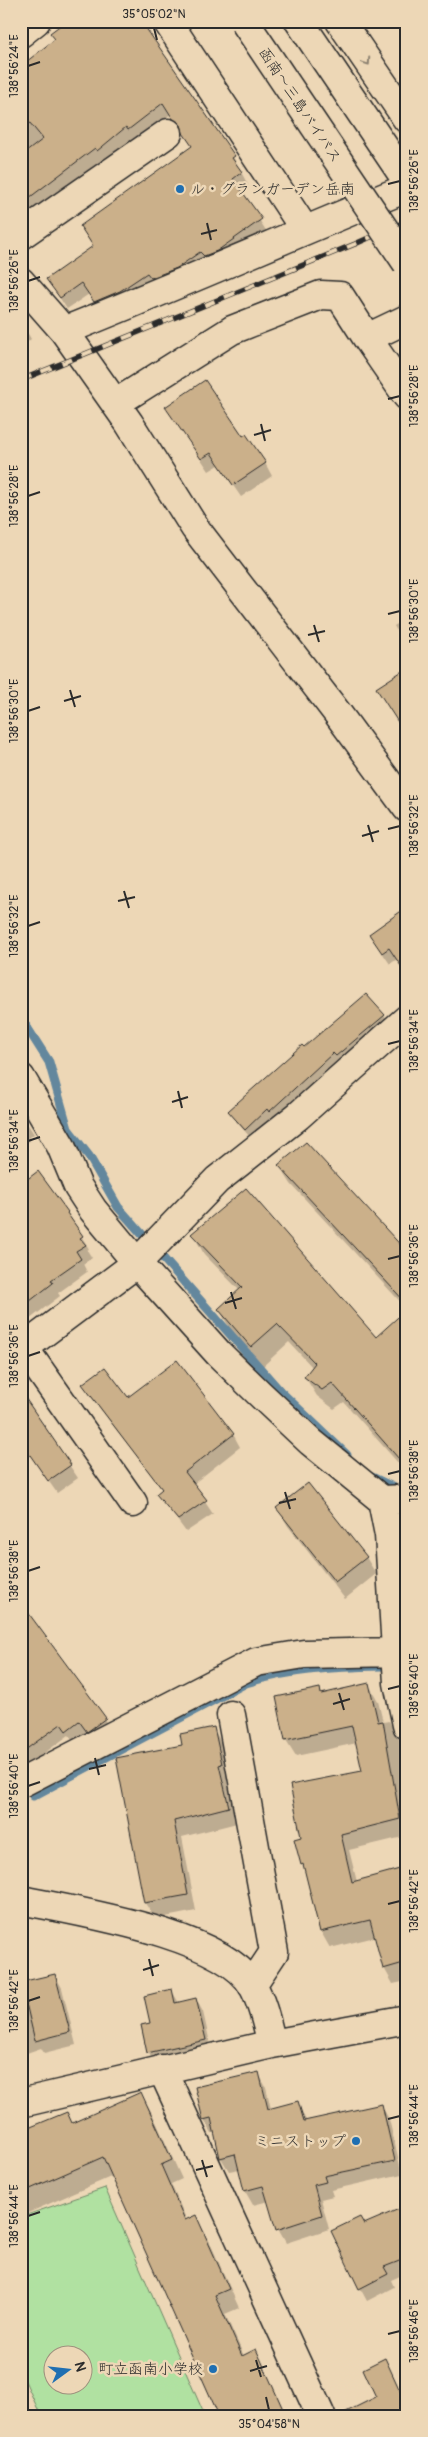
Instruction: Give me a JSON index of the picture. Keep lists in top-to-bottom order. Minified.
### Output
{"streets":{"main road":["函南～三島バイパス"]},"places":["ル・グランガーデン岳南","ミニストップ","町立函南小学校"],"north":"right","coordinates":["35°05'02\"N","138°56'24\"E","138°56'26\"E","138°56'28\"E","138°56'30\"E","138°56'32\"E","138°56'34\"E","138°56'36\"E","138°56'38\"E","138°56'40\"E","138°56'42\"E","138°56'44\"E","138°56'46\"E","35°04'58\"N"]}
